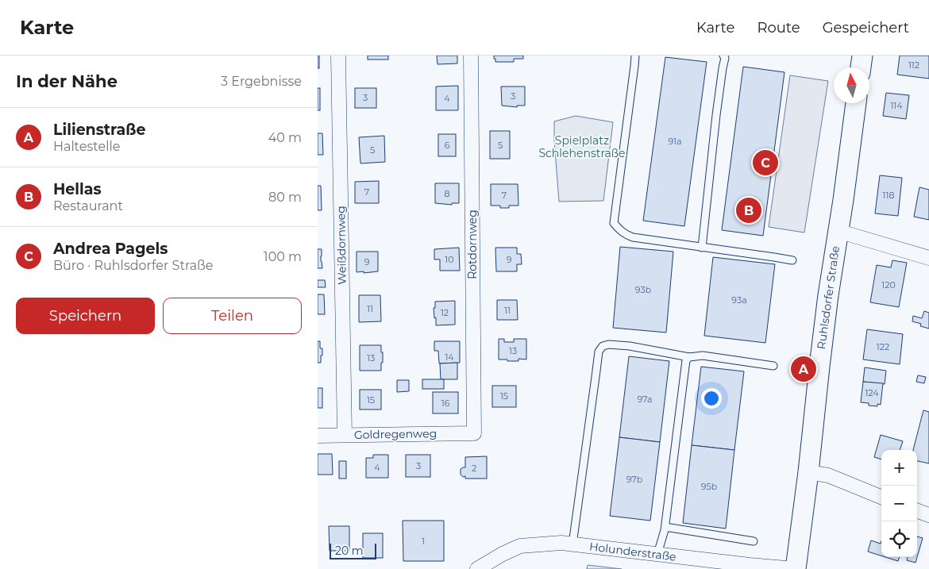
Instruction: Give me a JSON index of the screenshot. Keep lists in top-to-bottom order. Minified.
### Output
{"streets":{"main road":["Ruhlsdorfer Straße"],"street":["Rotdornweg","Weißdornweg","Goldregenweg","Holunderstraße"]},"crossings":[["Rotdornweg","Goldregenweg"],["Weißdornweg","Goldregenweg"],["Ruhlsdorfer Straße","Holunderstraße"]],"parks":["Spielplatz Schlehenstraße"],"house_numbers":["112","3","3","4","114","91a","6","5","5","7","8","7","118","10","9","9","120","93b","93a","11","11","12","122","13","14","13","124","15","97a","15","16","3","4","2","97b","95b","1"],"scale_bar":"20 m","north":"top","page":{"header":"Karte","nav":["Karte","Route","Gespeichert"],"heading":["In der Nähe","3 Ergebnisse"],"list":[{"mark":"A","name":"Lilienstraße","note":"Haltestelle","value":"40 m"},{"mark":"B","name":"Hellas","note":"Restaurant","value":"80 m"},{"mark":"C","name":"Andrea Pagels","note":"Büro · Ruhlsdorfer Straße","value":"100 m"}],"pins":["C","B","A"],"buttons":["Speichern","Teilen"],"map_buttons":["+","−"],"scale":"20 m"}}
